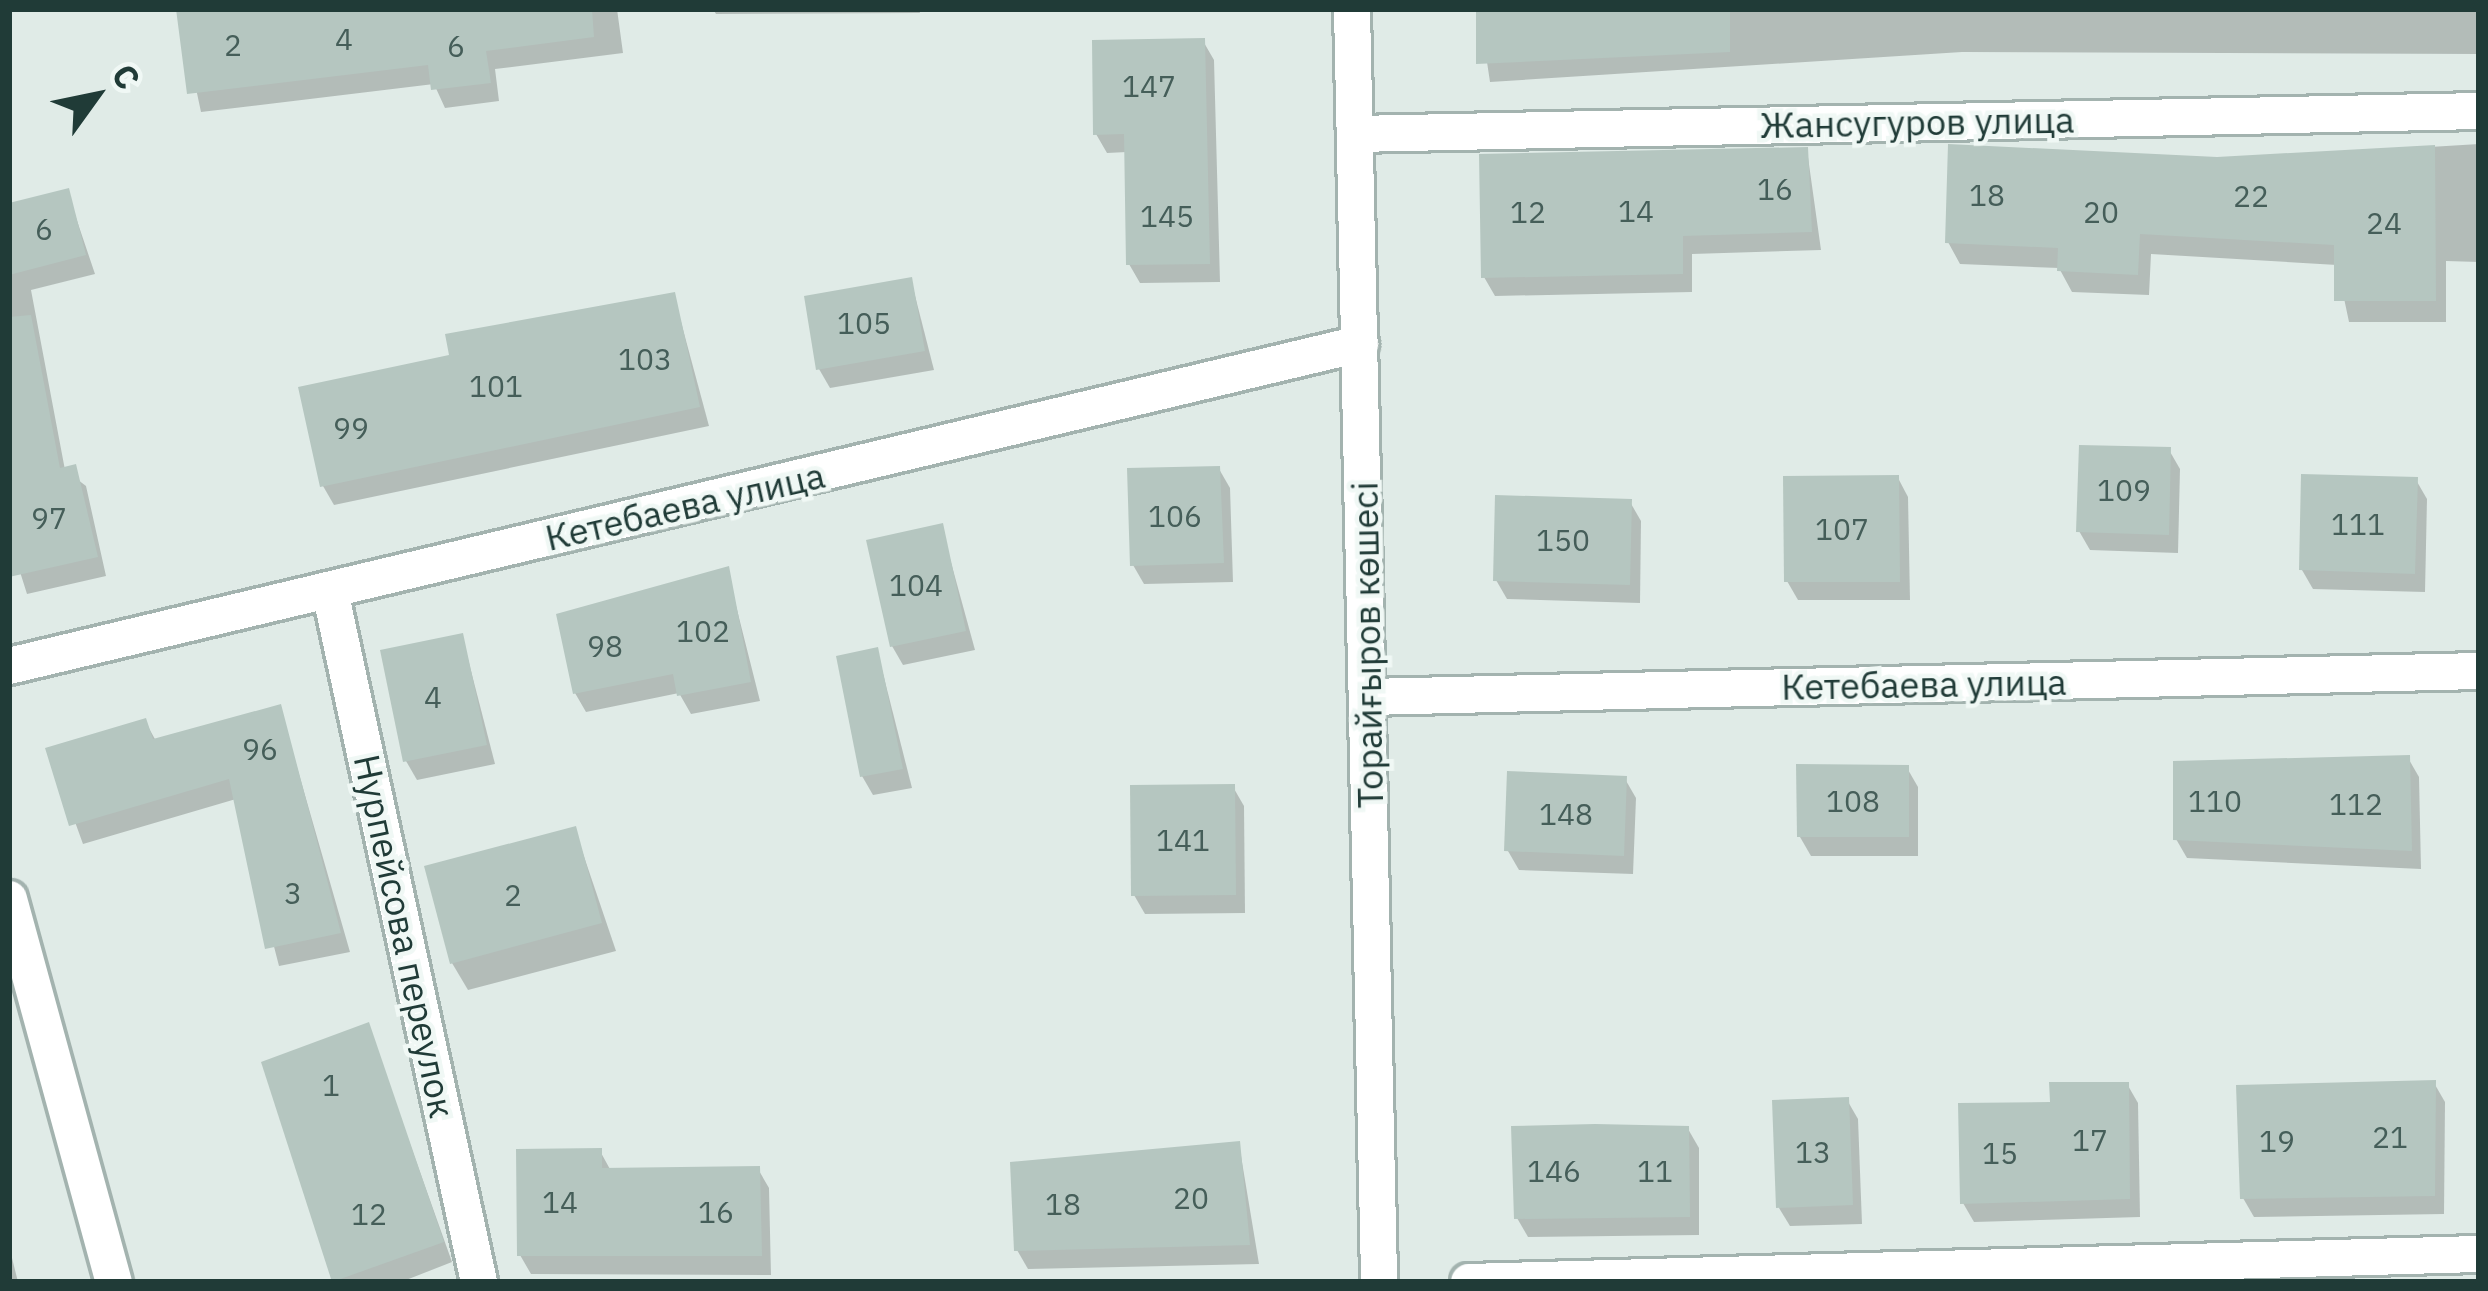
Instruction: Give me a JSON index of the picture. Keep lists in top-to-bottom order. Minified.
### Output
{"streets":{"street":["Жансугуров улица","Кетебаева улица","Торайғыров көшесі","Нурпейсова переулок"]},"crossings":[["Жансугуров улица","Торайғыров көшесі"],["Кетебаева улица","Торайғыров көшесі"],["Кетебаева улица","Нурпейсова переулок"]],"house_numbers":["4","2","6","147","16","18","22","14","12","20","145","24","6","105","103","101","99","109","106","97","111","107","150","104","102","98","4","96","108","110","112","148","141","3","2","1","21","17","19","13","15","146","11","20","14","18","16","12"],"north":"top right"}
